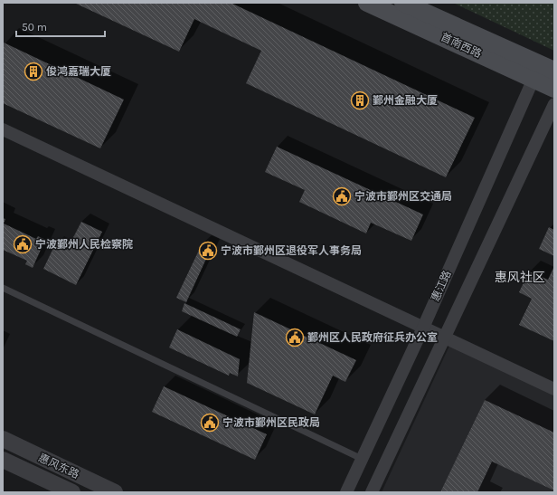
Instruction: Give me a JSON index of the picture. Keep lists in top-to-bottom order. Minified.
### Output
{"streets":{"main road":["首南西路"],"street":["惠江路","惠风东路"]},"crossings":[["首南西路","惠江路"]],"districts":["惠风社区"],"places":{"building":["俊鸿嘉瑞大厦","鄞州金融大厦"],"public building":["宁波市鄞州区交通局","宁波鄞州人民检察院","宁波市鄞州区退役军人事务局","鄞州区人民政府征兵办公室","宁波市鄞州区民政局"]},"scale_bar":"50 m"}
